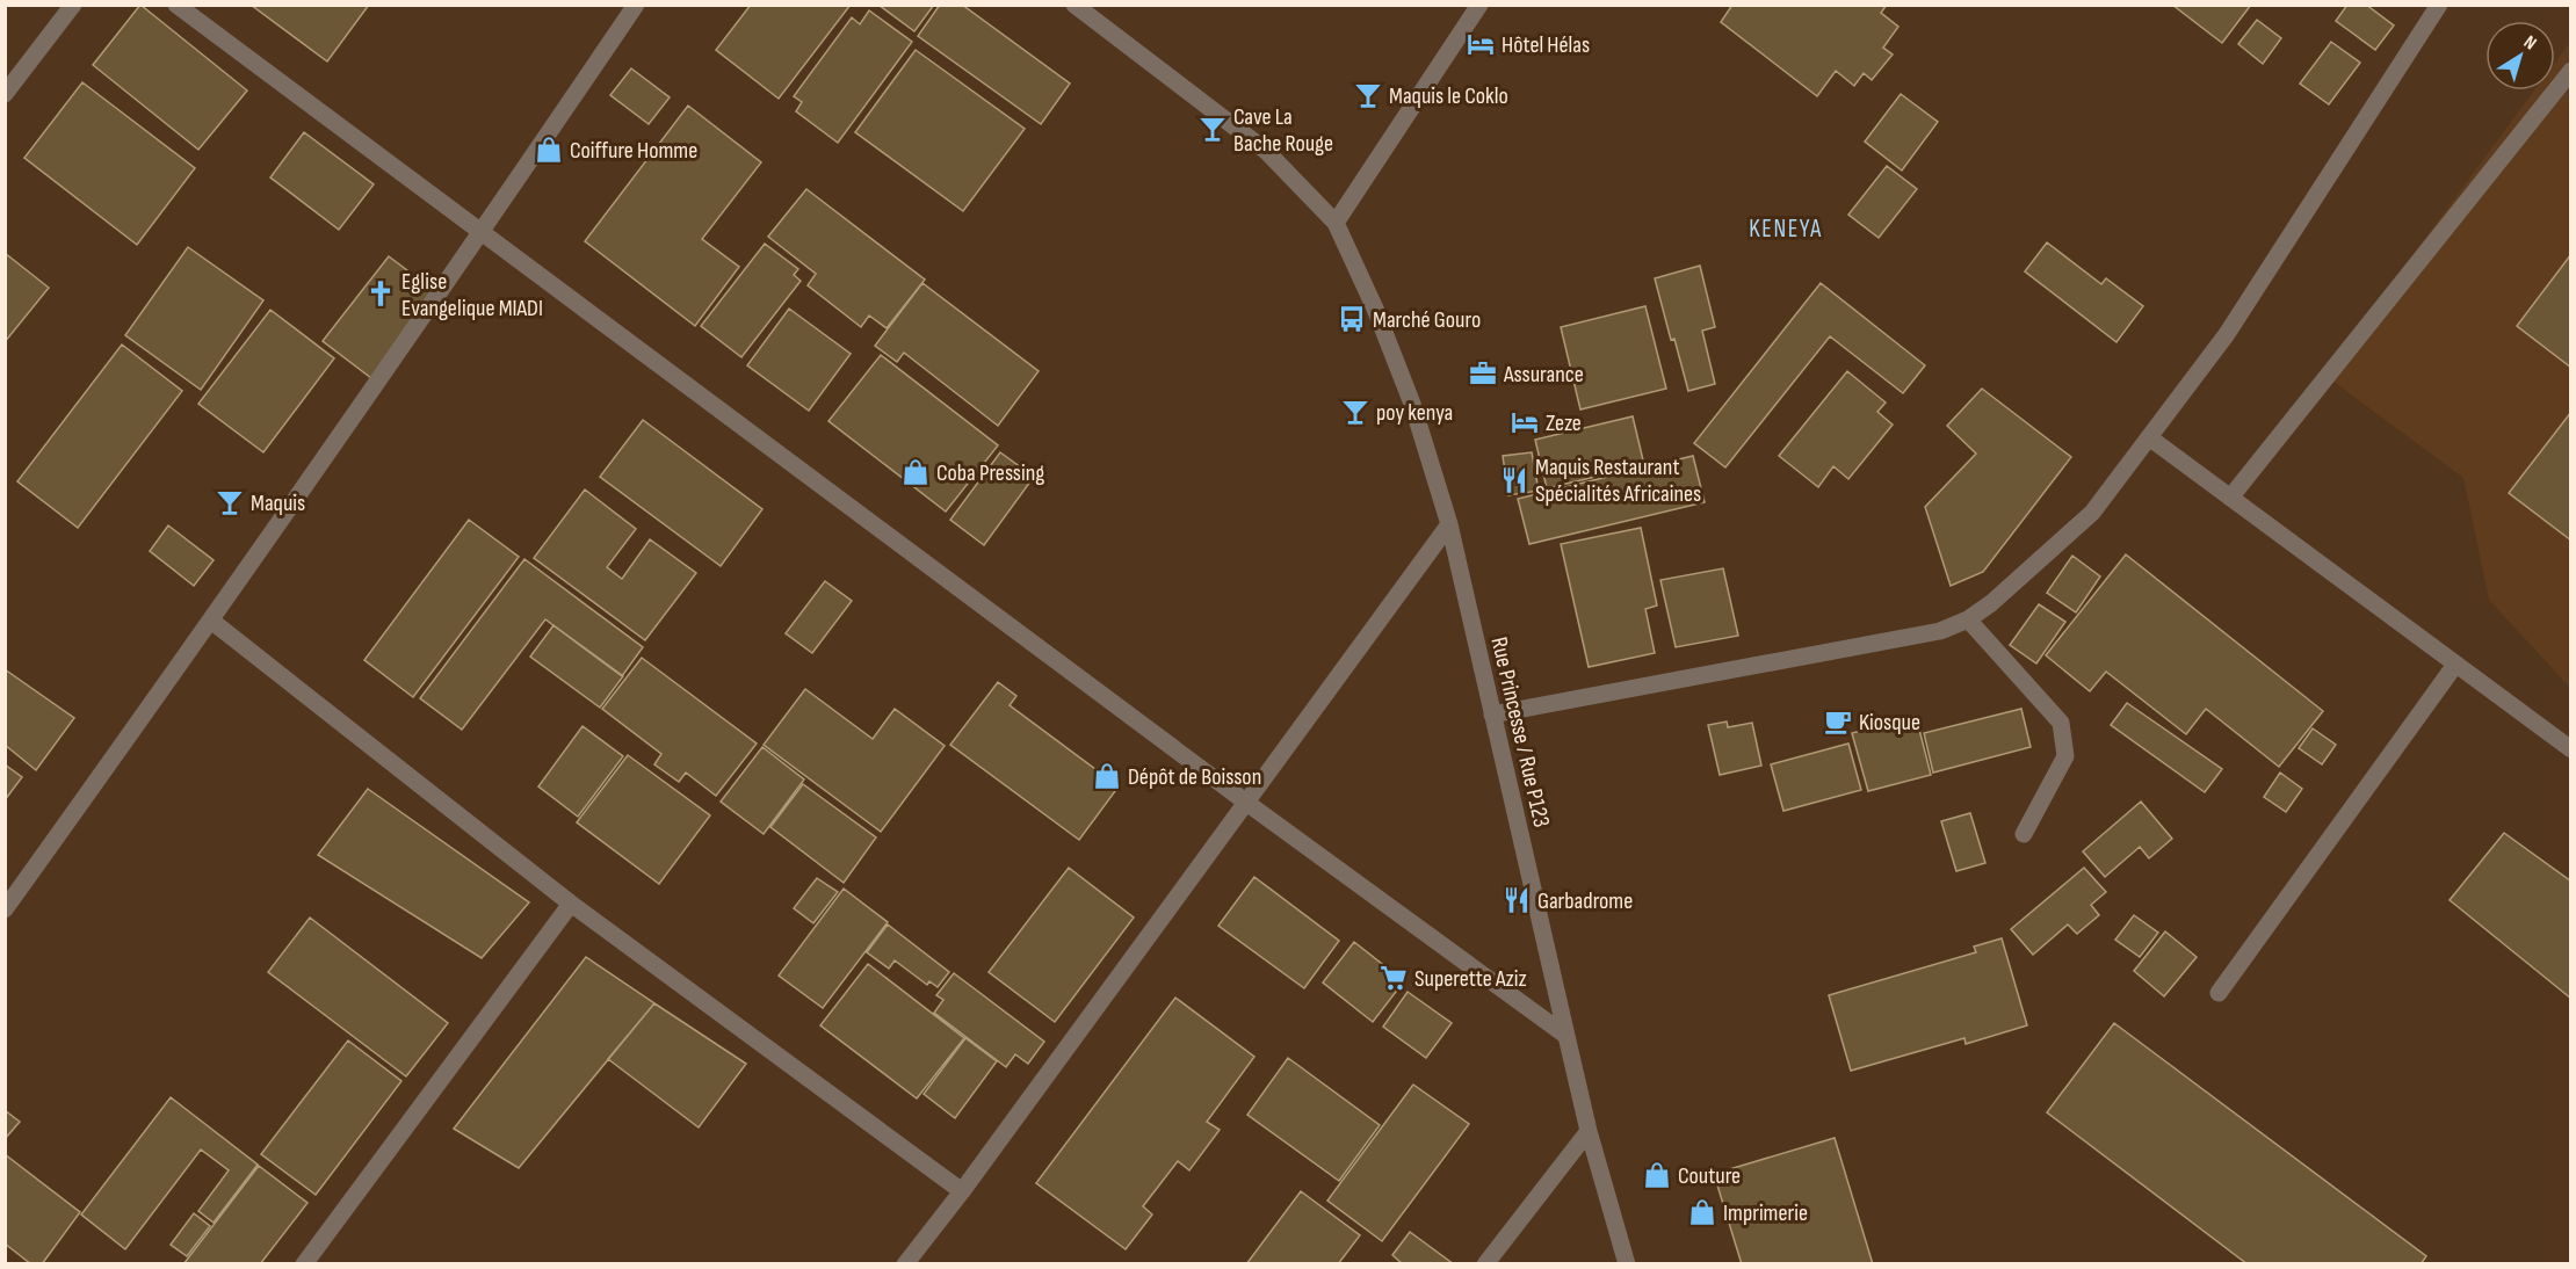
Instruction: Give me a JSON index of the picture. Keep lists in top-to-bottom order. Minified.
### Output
{"streets":{"street":["Rue Princesse / Rue P123"]},"districts":["KENEYA"],"places":{"hotel":["Hôtel Hélas","Zeze"],"bar":["Maquis le Coklo","Cave La Bache Rouge","poy kenya","Maquis"],"shop":["Coiffure Homme","Coba Pressing","Dépôt de Boisson","Couture","Imprimerie"],"church":["Eglise Evangelique MIADI"],"bus stop":["Marché Gouro"],"office":["Assurance"],"restaurant":["Maquis Restaurant Spécialités Africaines","Garbadrome"],"cafe":["Kiosque"],"supermarket":["Superette Aziz"]},"north":"top right"}
